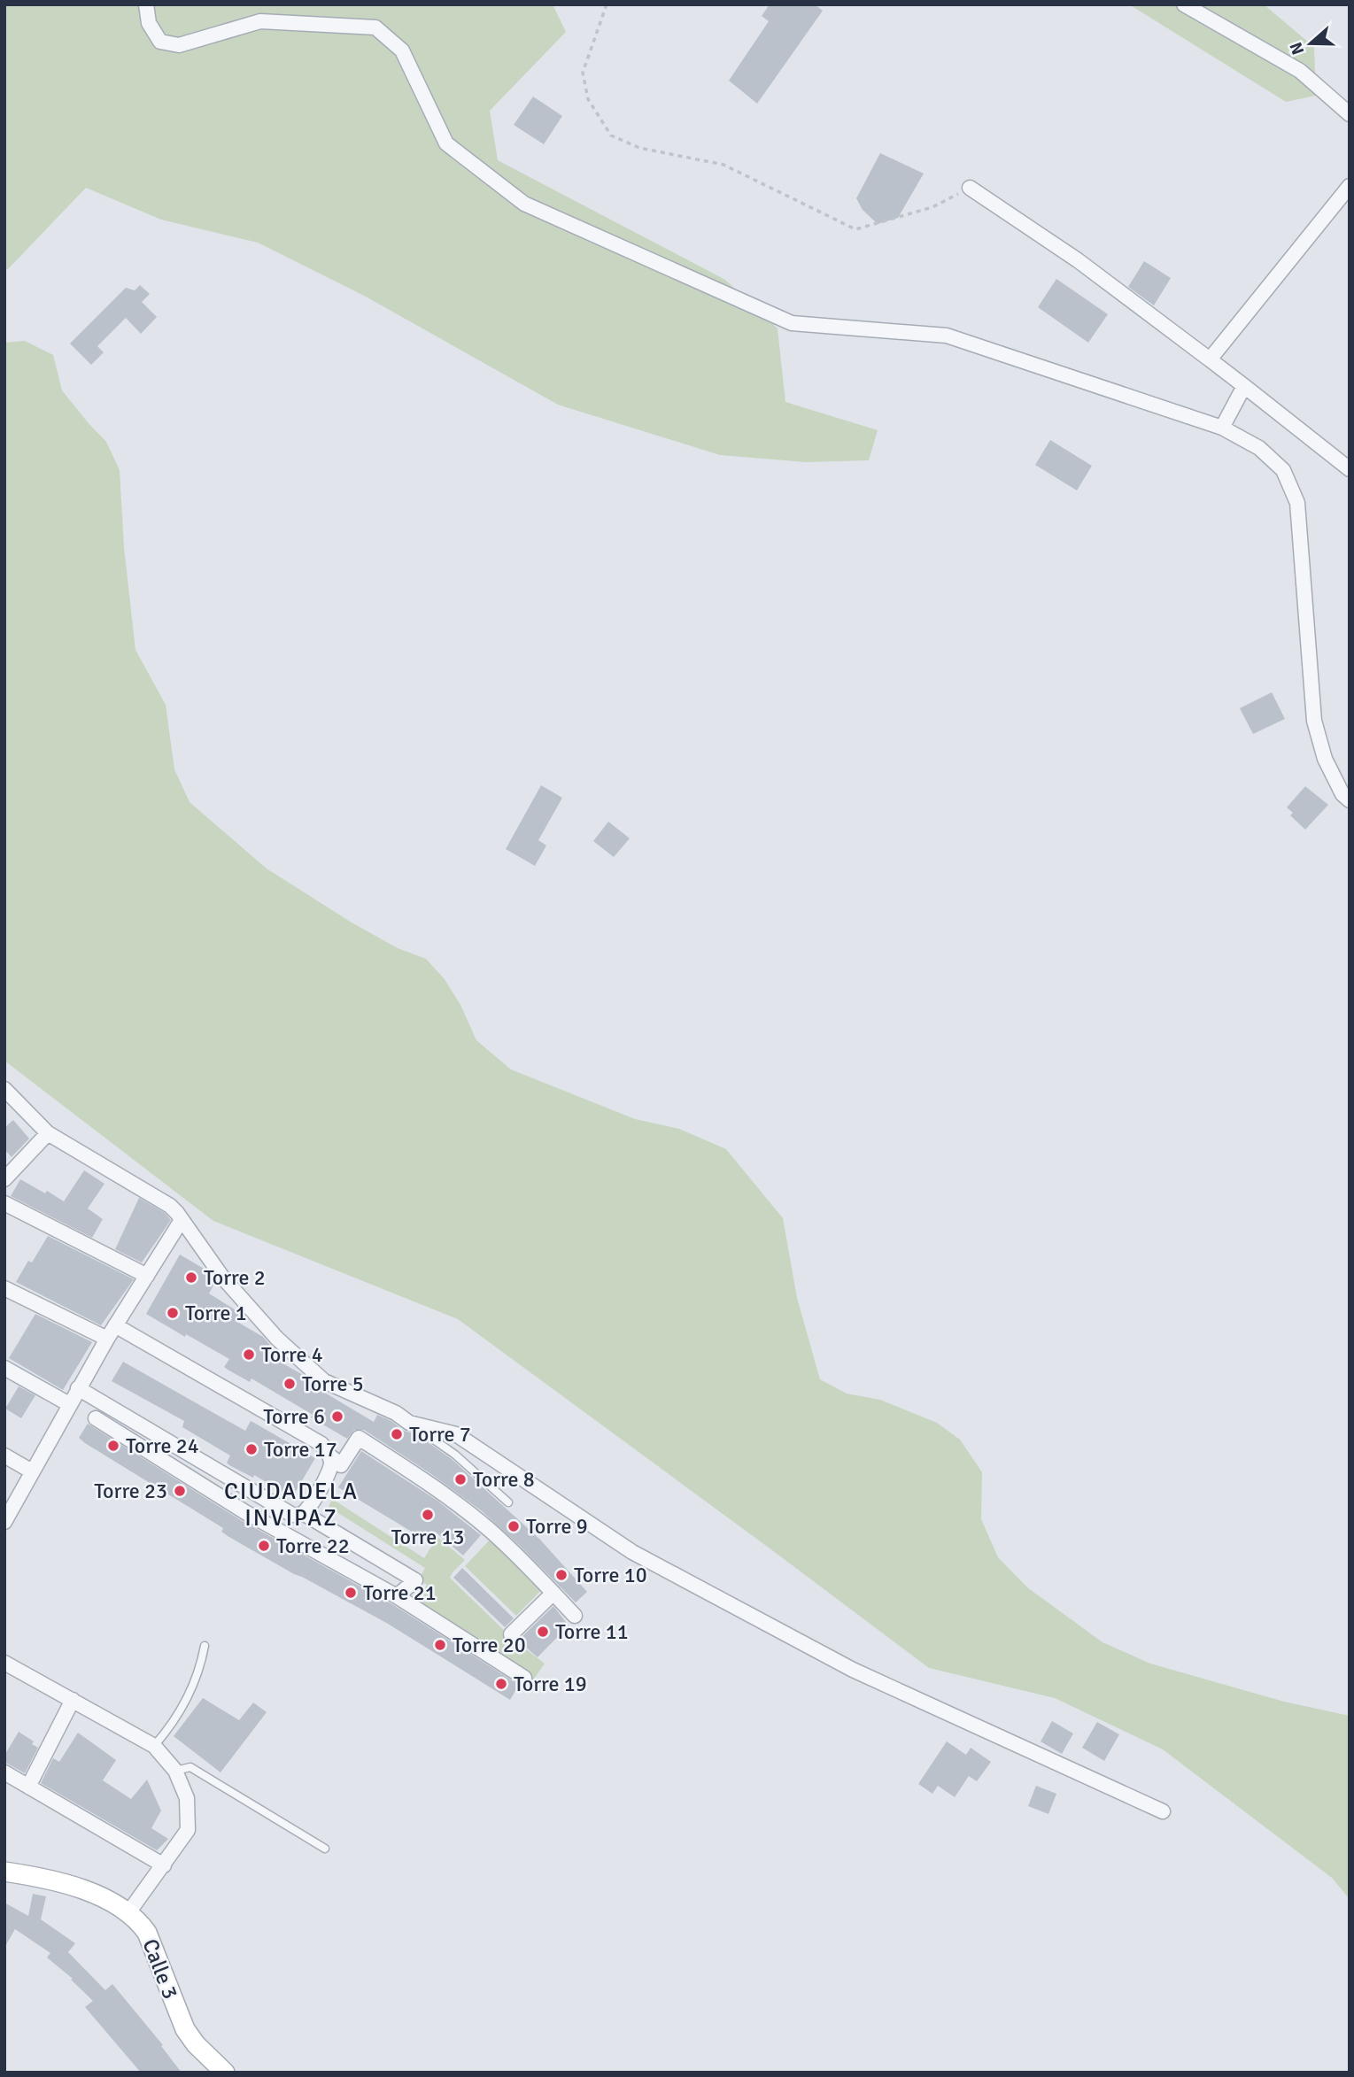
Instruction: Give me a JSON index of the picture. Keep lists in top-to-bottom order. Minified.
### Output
{"streets":{"street":["Calle 3"]},"districts":["CIUDADELA INVIPAZ"],"places":["Torre 2","Torre 1","Torre 4","Torre 5","Torre 6","Torre 7","Torre 24","Torre 17","Torre 8","Torre 23","Torre 13","Torre 9","Torre 22","Torre 10","Torre 21","Torre 11","Torre 20","Torre 19"],"north":"left"}
